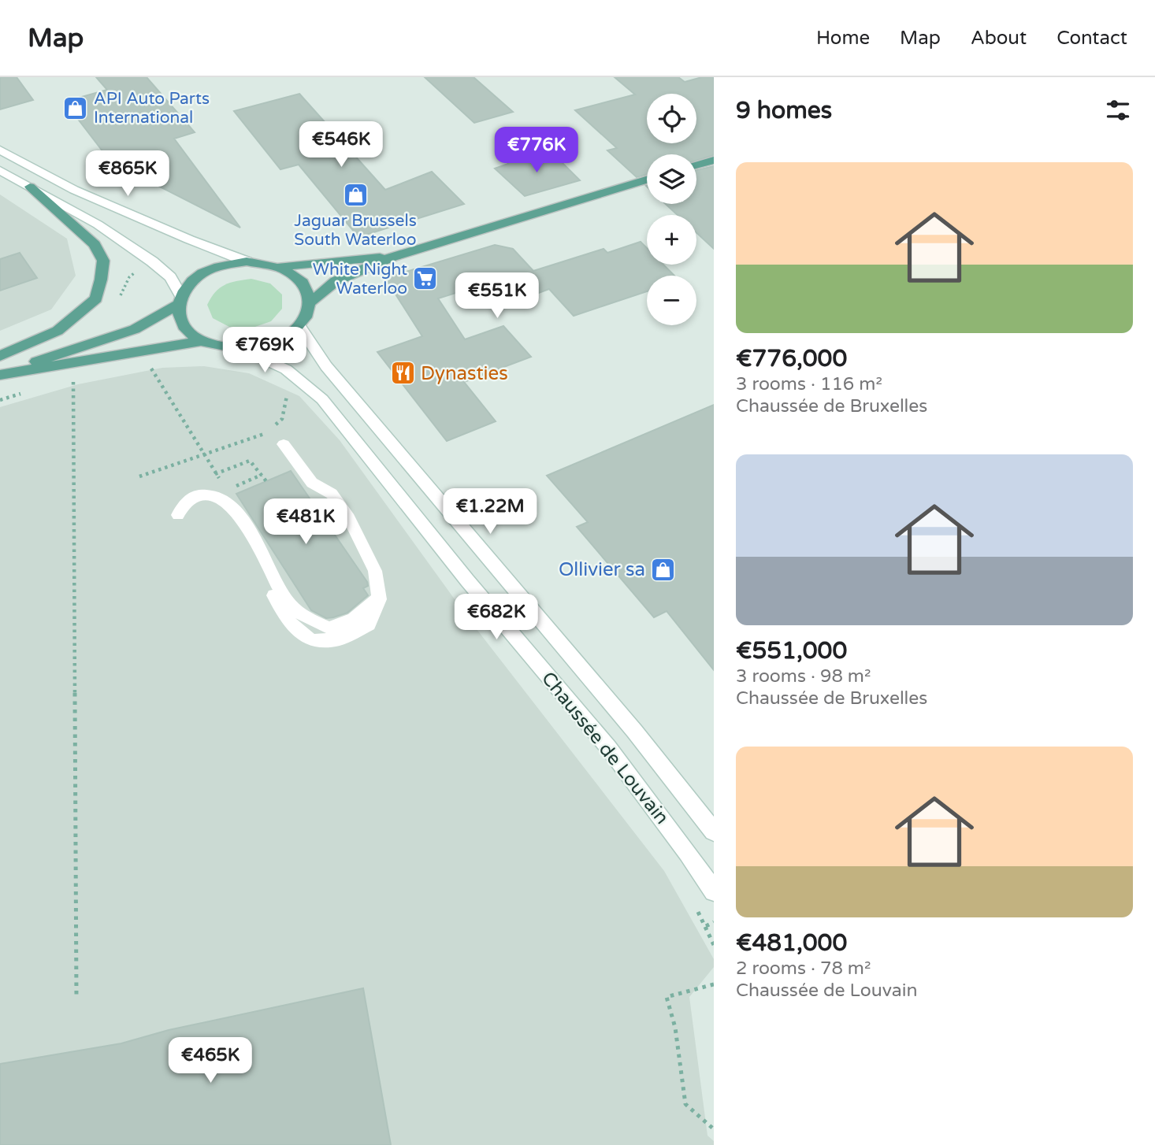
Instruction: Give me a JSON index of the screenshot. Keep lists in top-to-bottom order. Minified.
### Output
{"streets":{"main road":["Chaussée de Louvain"]},"places":{"shop":["API Auto Parts International","Jaguar Brussels South Waterloo","Ollivier sa"],"supermarket":["White Night Waterloo"],"restaurant":["Dynasties"]},"page":{"header":"Map","nav":["Home","Map","About","Contact"],"heading":"9 homes","map_buttons":["+","−"],"price":["€546K","€776K","€865K","€551K","€769K","€1.22M","€481K","€682K","€465K"],"list":[{"name":"€776,000","note":"3 rooms · 116 m² · Chaussée de Bruxelles"},{"name":"€551,000","note":"3 rooms · 98 m² · Chaussée de Bruxelles"},{"name":"€481,000","note":"2 rooms · 78 m² · Chaussée de Louvain"}]}}
